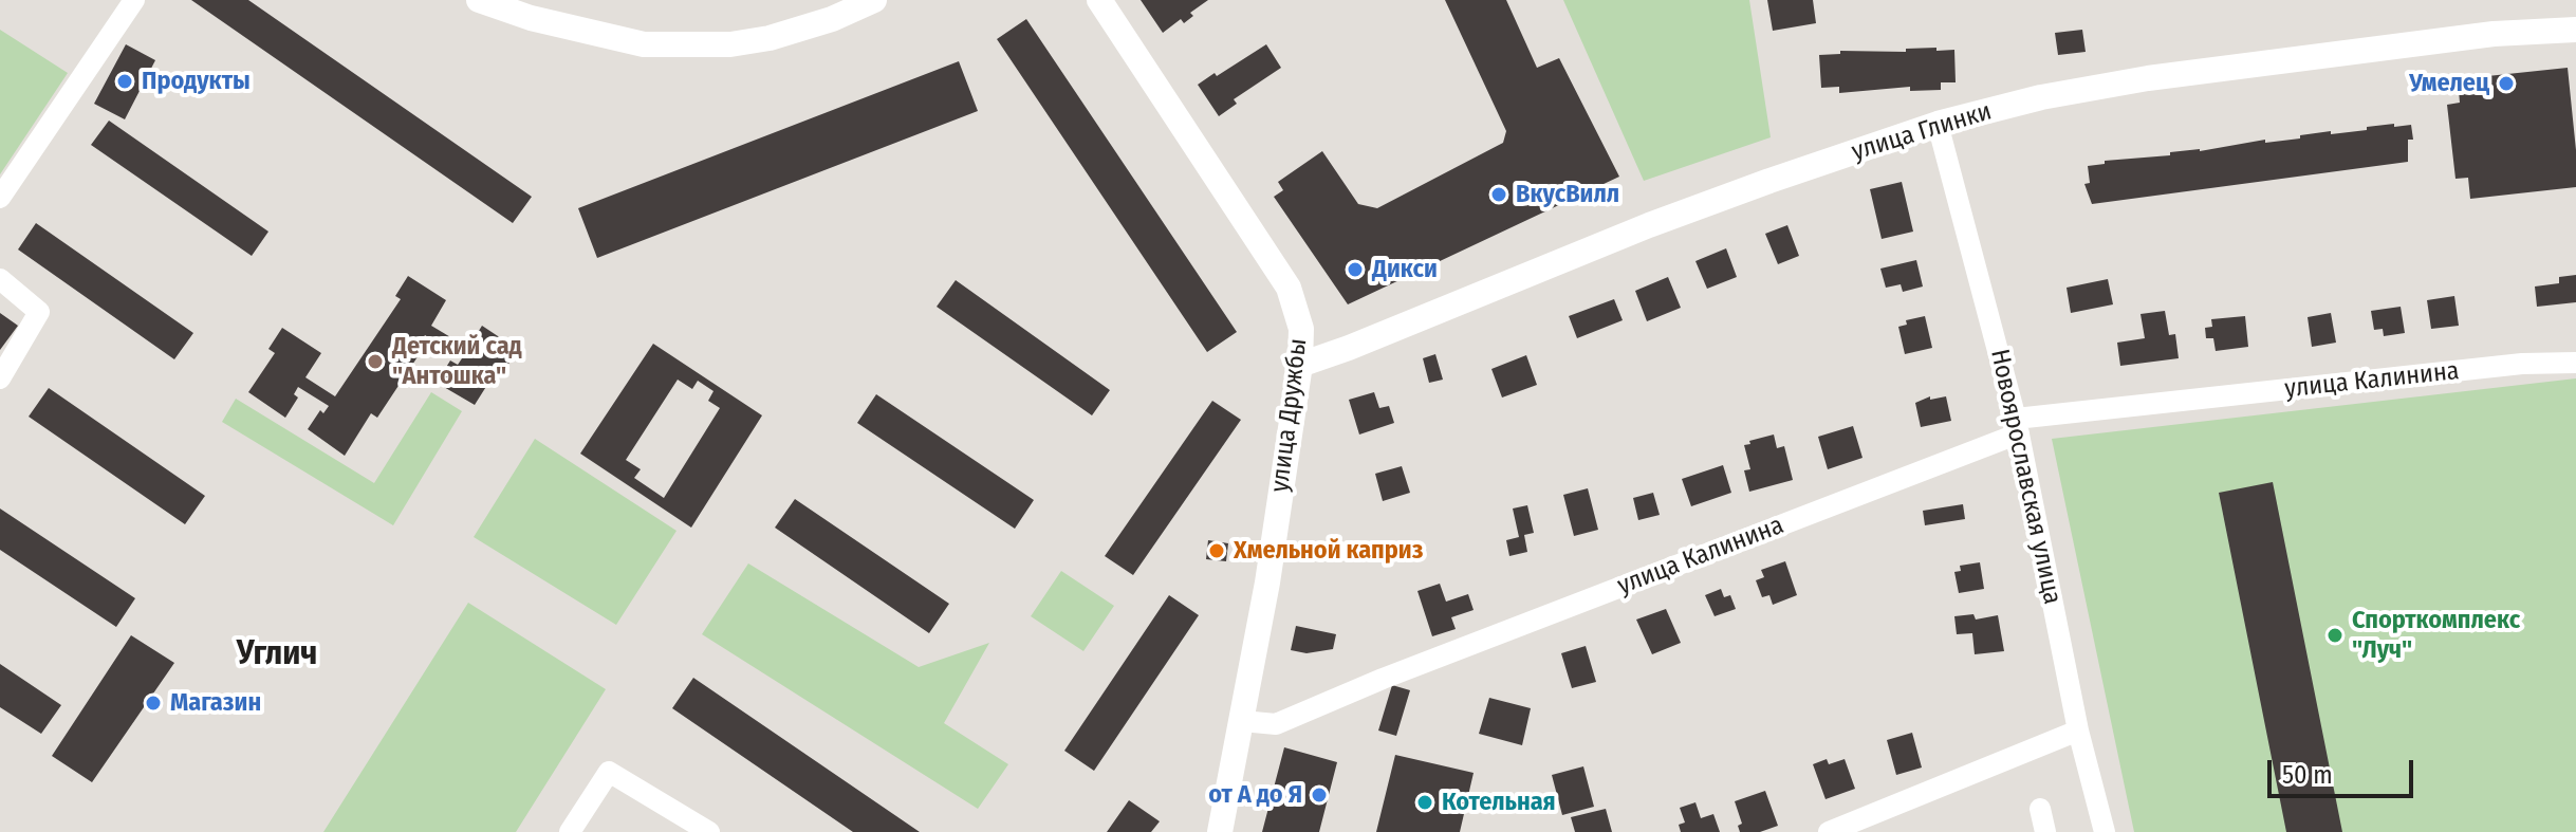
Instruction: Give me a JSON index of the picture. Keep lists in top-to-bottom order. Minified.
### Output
{"streets":{"street":["улица Глинки","улица Калинина","улица Дружбы","Новоярославская улица"]},"crossings":[["улица Глинки","улица Дружбы"],["улица Глинки","Новоярославская улица"],["улица Калинина","улица Дружбы"],["улица Калинина","Новоярославская улица"]],"districts":["Углич"],"places":["Продукты","Умелец","ВкусВилл","Дикси","Детский сад \"Антошка\"","Хмельной каприз","Спорткомплекс \"Луч\"","Магазин","от А до Я","Котельная"],"scale_bar":"50 m"}
